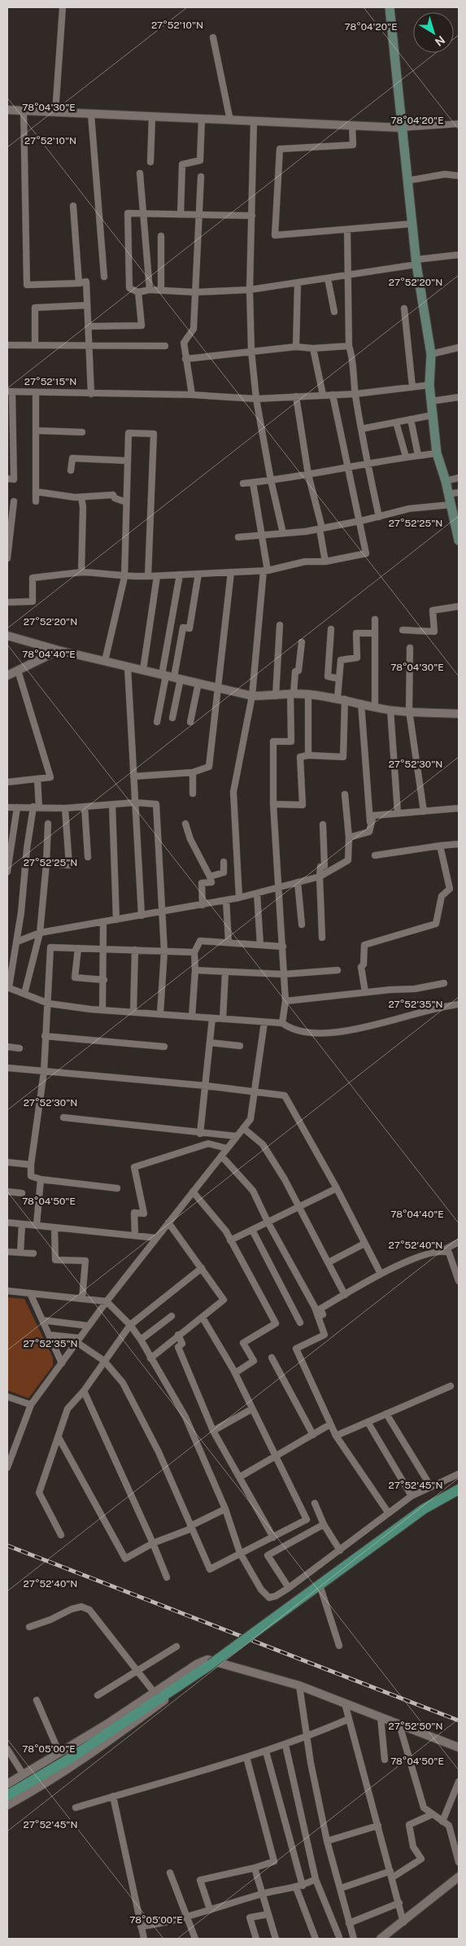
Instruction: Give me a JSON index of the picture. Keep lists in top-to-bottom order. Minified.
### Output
{"north":"bottom right","coordinates":["27°52'10\"N","78°04'20\"E","78°04'30\"E","27°52'20\"N","27°52'15\"N","27°52'25\"N","78°04'40\"E","27°52'30\"N","27°52'35\"N","78°04'50\"E","27°52'40\"N","27°52'45\"N","27°52'50\"N","78°05'00\"E"]}
